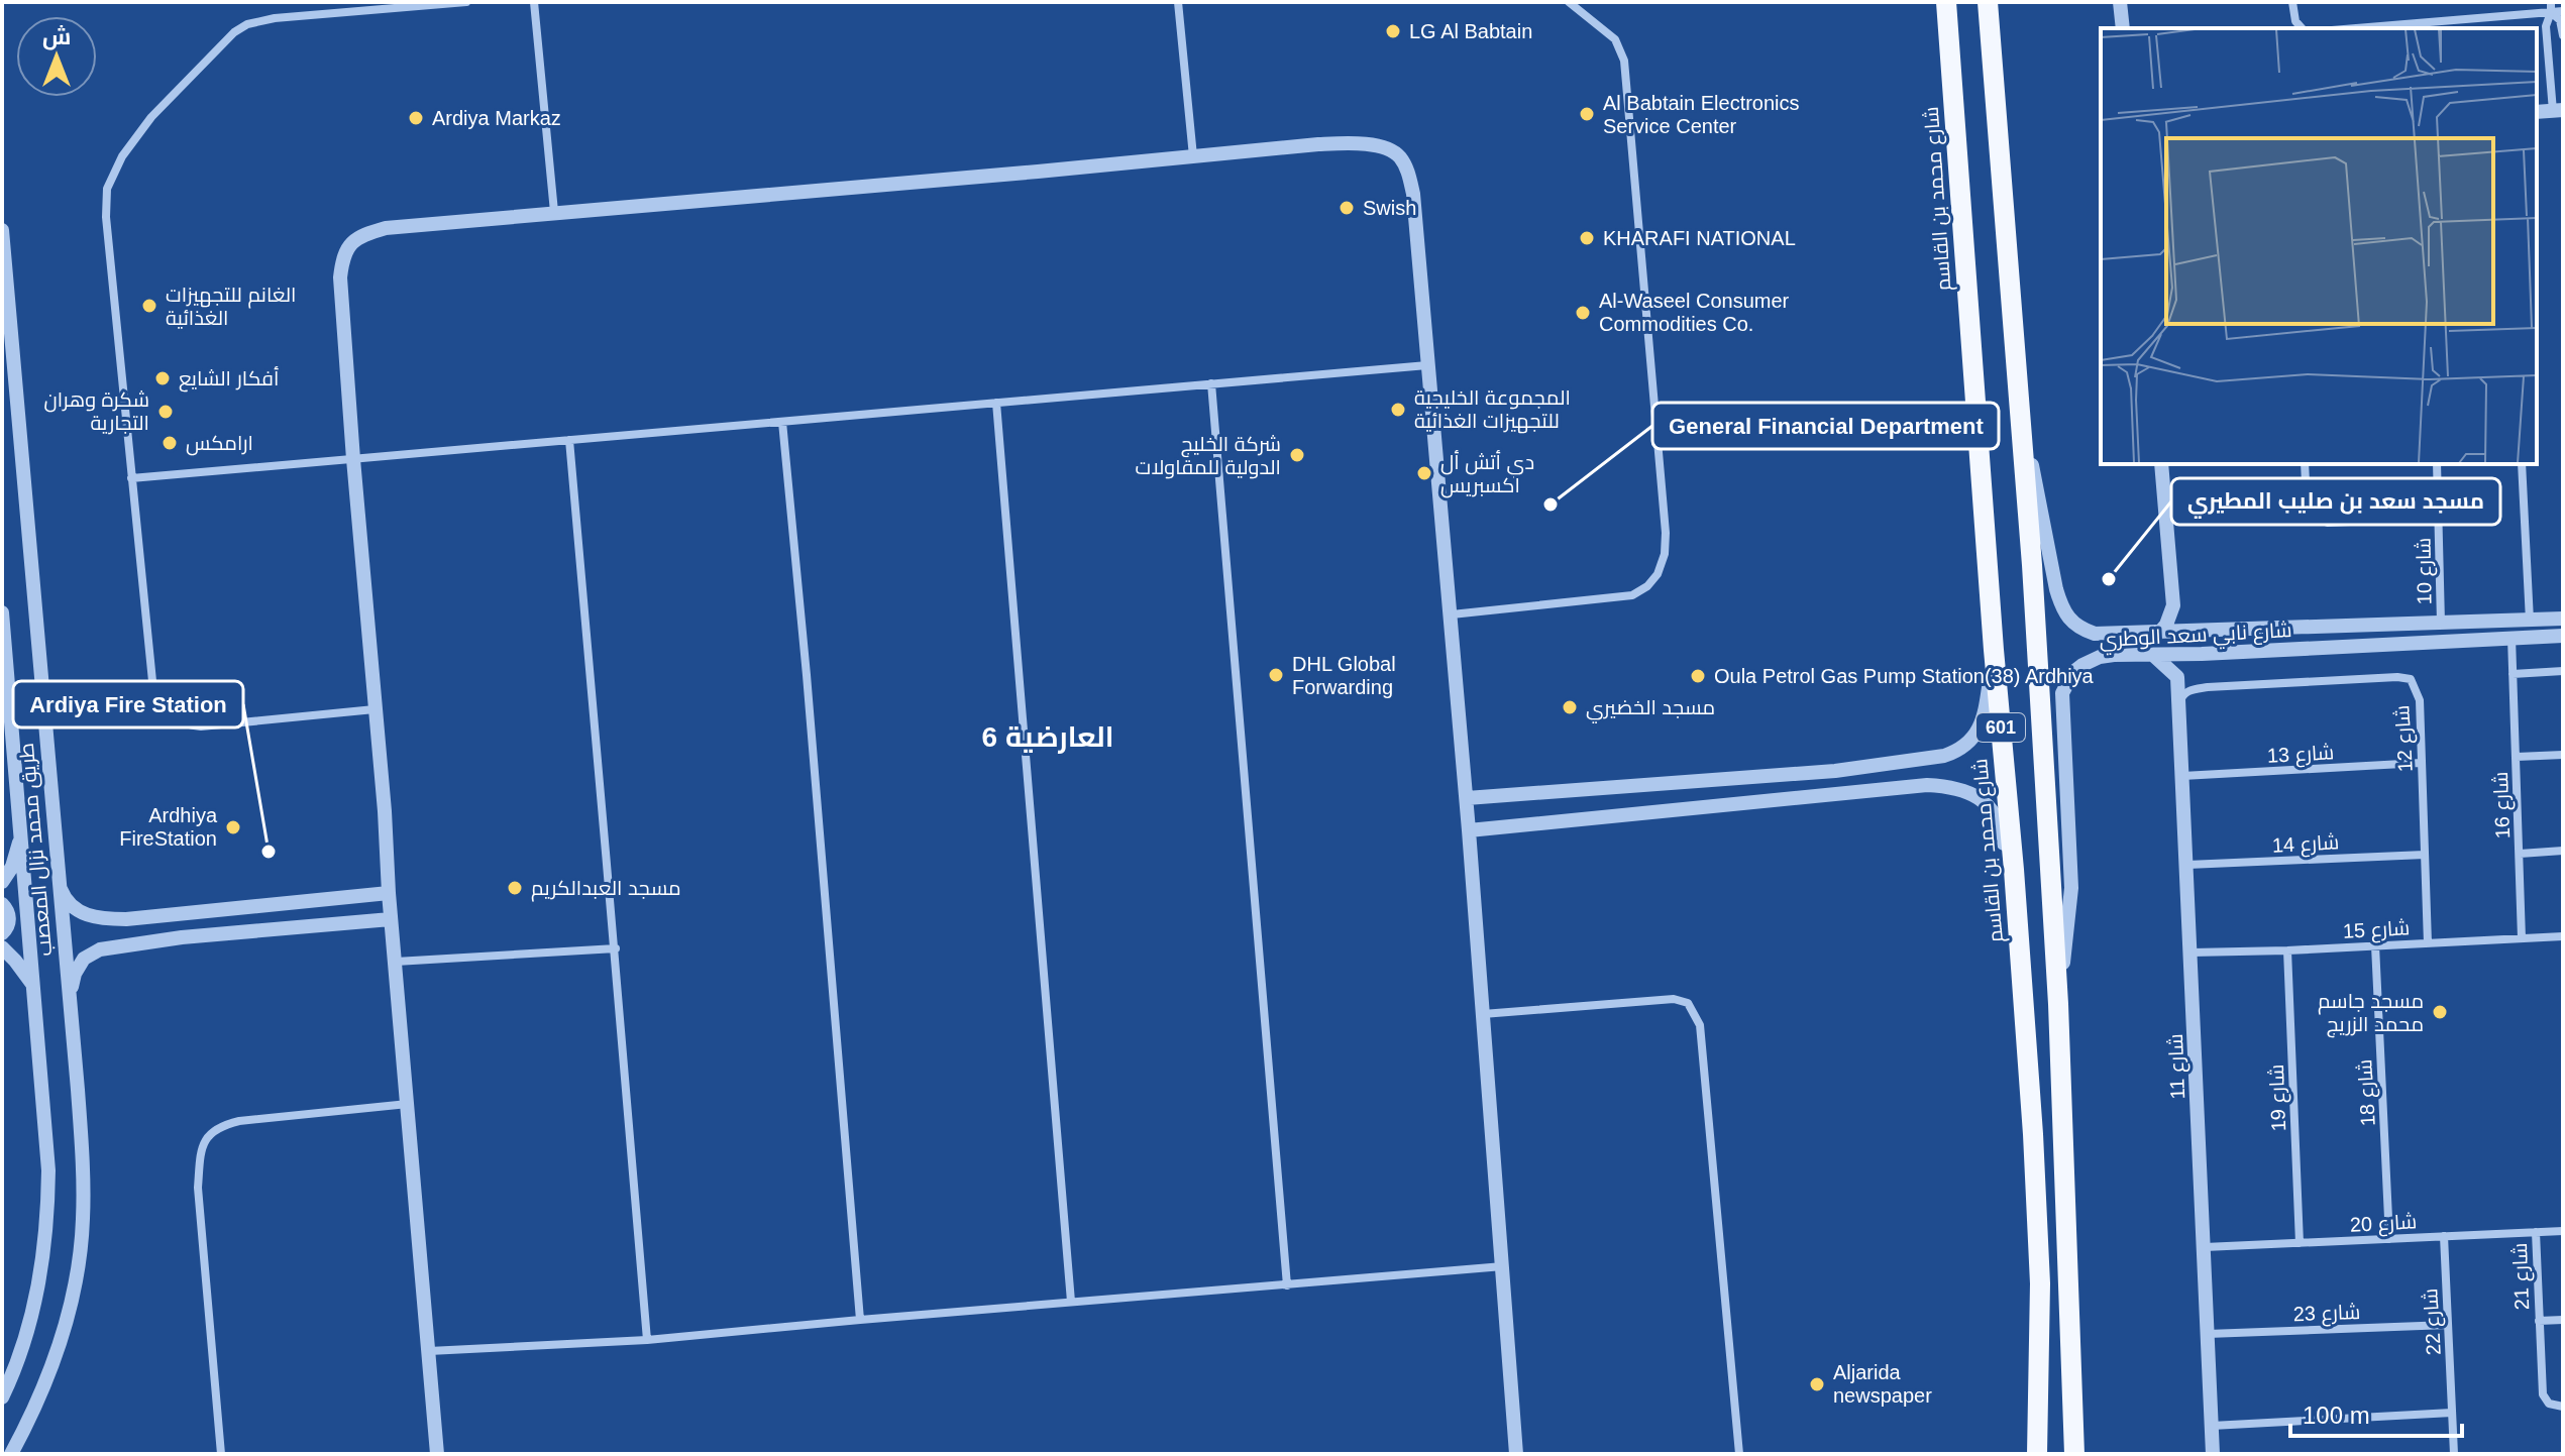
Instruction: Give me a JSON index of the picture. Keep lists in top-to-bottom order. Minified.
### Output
{"streets":{"main road":["شارع محمد بن القاسم","601"],"street":["شارع 10","شارع نابي سعد الوطري","شارع 12","شارع 13","شارع 16","شارع 14","طريق محمد نزال المعصب","شارع 15","شارع 11","شارع 18","شارع 19","شارع 20","شارع 21","شارع 23","شارع 22"]},"crossings":[["شارع 10","شارع نابي سعد الوطري"],["شارع نابي سعد الوطري","601"],["شارع نابي سعد الوطري","شارع 16"],["شارع 12","شارع 13"],["شارع 12","شارع 14"],["شارع 12","شارع 15"],["شارع 12","شارع 11"],["شارع 13","شارع 11"],["شارع 16","شارع 15"],["شارع 14","شارع 11"],["شارع 15","شارع 11"],["شارع 15","شارع 18"],["شارع 15","شارع 19"],["شارع 11","شارع 20"],["شارع 11","شارع 23"],["شارع 18","شارع 20"],["شارع 19","شارع 20"],["شارع 20","شارع 21"],["شارع 20","شارع 22"],["شارع 23","شارع 22"]],"districts":["العارضية 6"],"places":["LG Al Babtain","Al Babtain Electronics Service Center","Ardiya Markaz","Swish","KHARAFI NATIONAL","الغانم للتجهيزات الغذائية","Al-Waseel Consumer Commodities Co.","أفكار الشايع","المجموعة الخليجية للتجهيزات الغذائية","شكرة وهران التجارية","ارامكس","شركة الخليج الدولية للمقاولات","دي أتش أل اكسبريس","General Financial Department","مسجد سعد بن صليب المطيري","DHL Global Forwarding","Oula Petrol Gas Pump Station(38) Ardhiya","مسجد الخضيري","Ardhiya FireStation","Ardiya Fire Station","مسجد العبدالكريم","مسجد جاسم محمد الزريج","Aljarida newspaper"],"scale_bar":"100 m","north":"top"}
